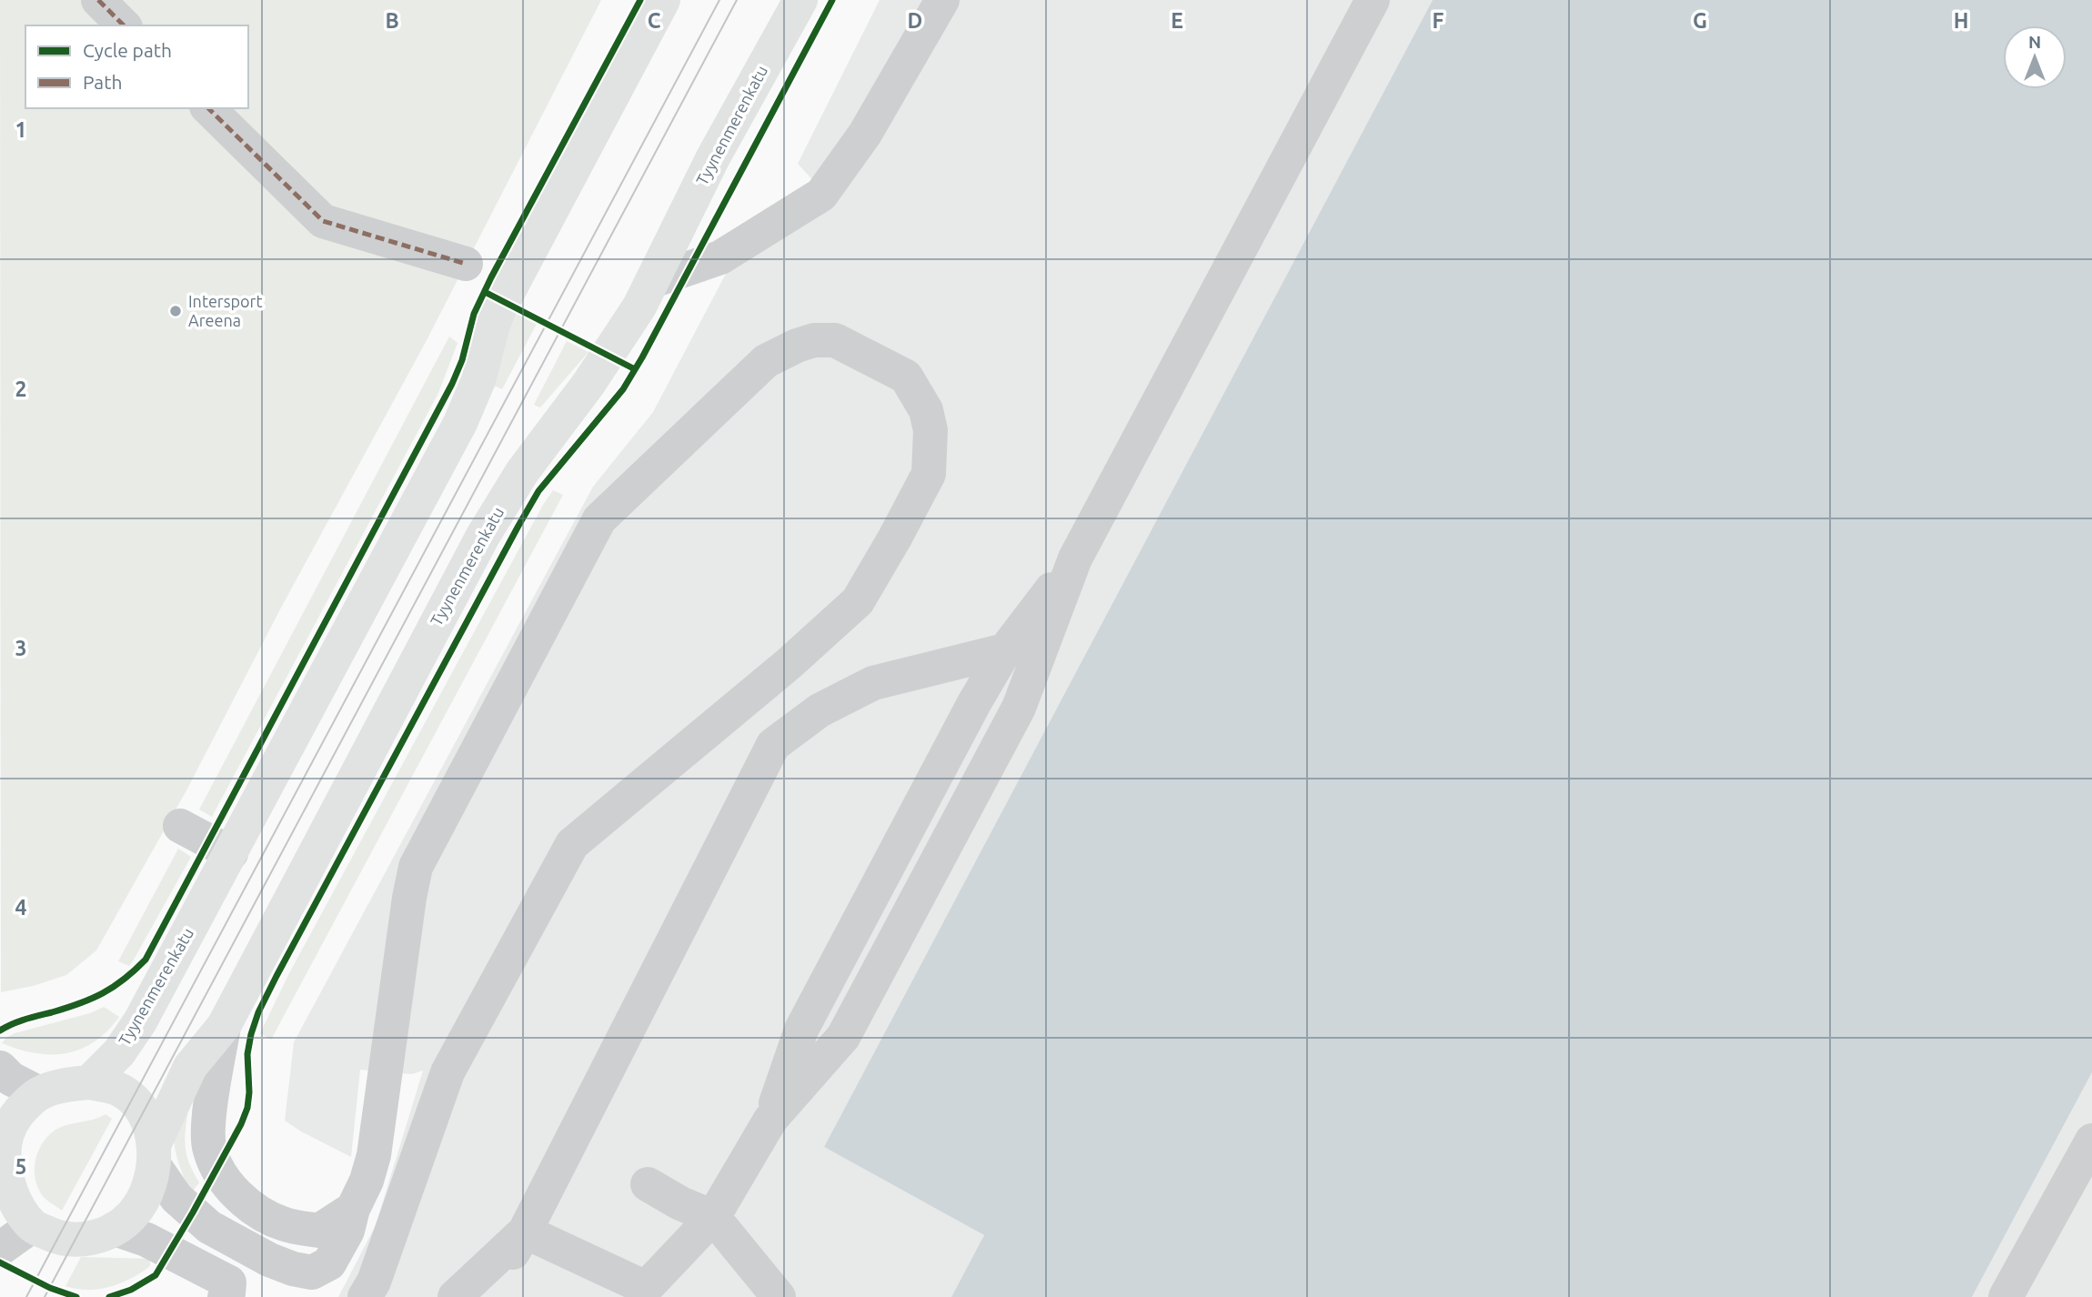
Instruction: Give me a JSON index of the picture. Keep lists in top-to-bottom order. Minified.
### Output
{"streets":{"main road":["Tyynenmerenkatu"]},"places":["Intersport Areena"],"legend":["Cycle path","Path"],"north":"top","grid":{"columns":["B","C","D","E","F","G","H"],"rows":["1","2","3","4","5"]}}
